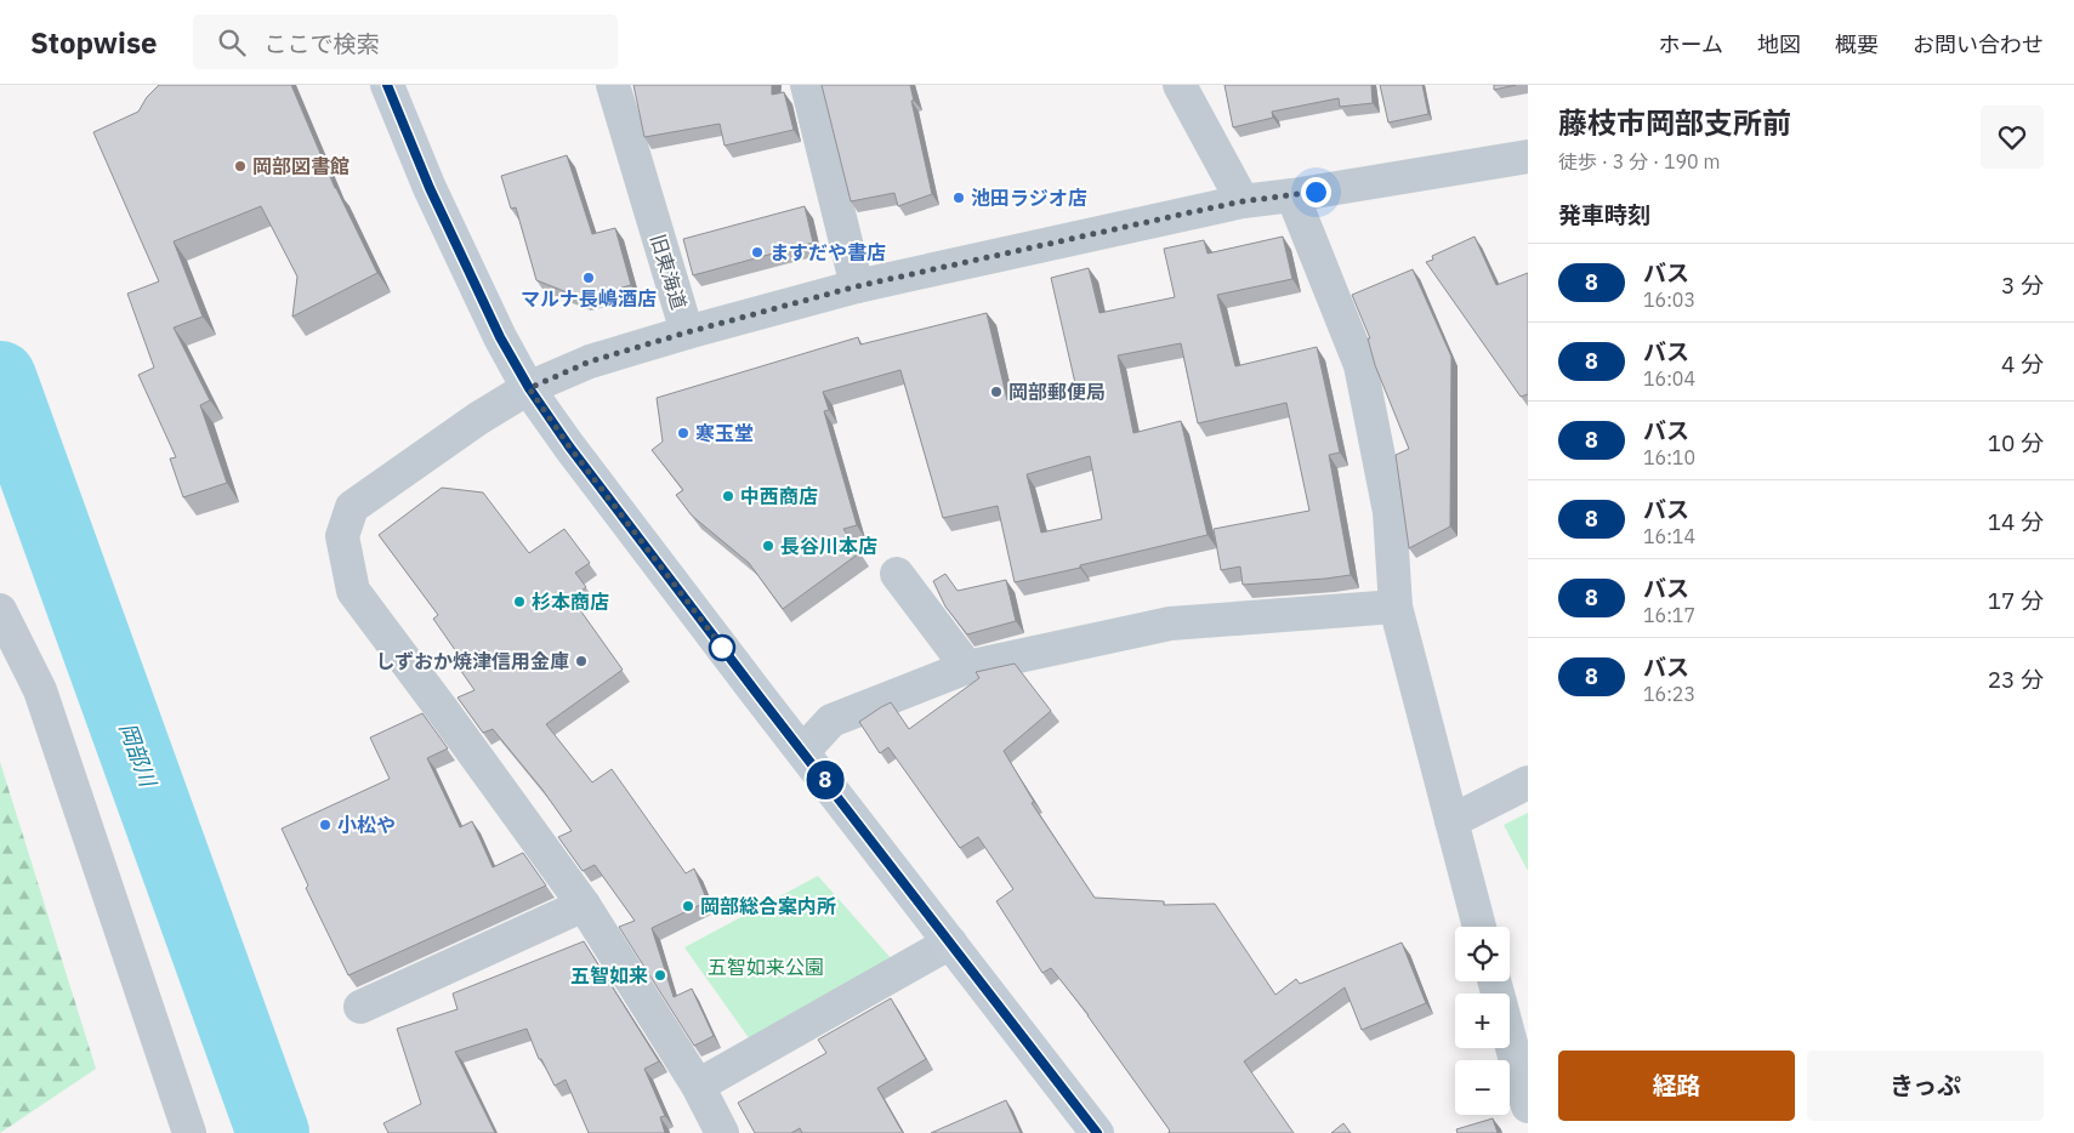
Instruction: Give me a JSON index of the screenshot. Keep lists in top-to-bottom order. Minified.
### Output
{"streets":{"street":["旧東海道"]},"water":["岡部川"],"parks":["五智如来公園"],"places":["岡部図書館","池田ラジオ店","ますだや書店","マルナ長嶋酒店","岡部郵便局","寒玉堂","中西商店","長谷川本店","杉本商店","しずおか焼津信用金庫","小松や","岡部総合案内所","五智如来"],"lines":["bus line 8"],"page":{"header":"Stopwise","search":"ここで検索","nav":["ホーム","地図","概要","お問い合わせ"],"on_map":"8","heading":[["藤枝市岡部支所前","徒歩 · 3 分 · 190 m"],"発車時刻"],"list":[{"mark":"8","name":"バス","note":"16:03","value":"3 分"},{"mark":"8","name":"バス","note":"16:04","value":"4 分"},{"mark":"8","name":"バス","note":"16:10","value":"10 分"},{"mark":"8","name":"バス","note":"16:14","value":"14 分"},{"mark":"8","name":"バス","note":"16:17","value":"17 分"},{"mark":"8","name":"バス","note":"16:23","value":"23 分"}],"map_buttons":["+","−"],"buttons":["経路","きっぷ"]}}
